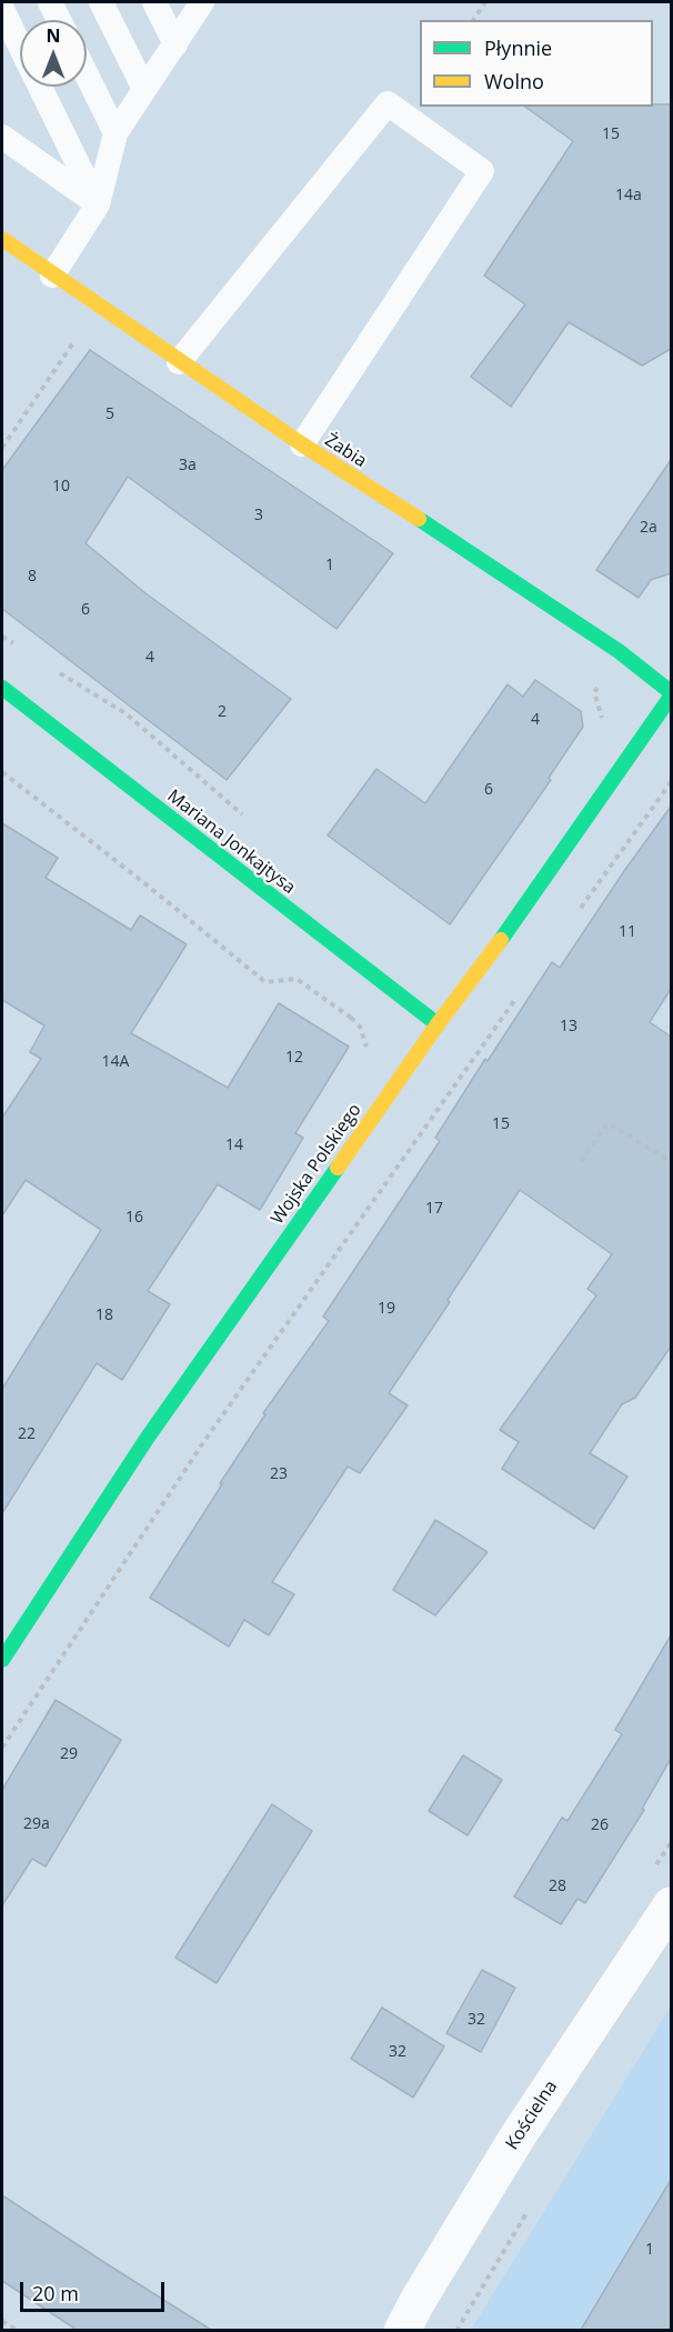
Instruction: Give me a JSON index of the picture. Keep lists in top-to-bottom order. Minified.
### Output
{"streets":{"street":["Żabia","Mariana Jonkajtysa","Wojska Polskiego","Kościelna"]},"crossings":[["Żabia","Wojska Polskiego"],["Mariana Jonkajtysa","Wojska Polskiego"]],"house_numbers":["15","14a","5","3a","10","3","2a","1","8","6","4","2","4","6","11","13","12","14A","15","14","17","16","19","18","22","23","29","29a","26","28","32","32","1"],"legend":["Płynnie","Wolno"],"scale_bar":"20 m","north":"top"}
